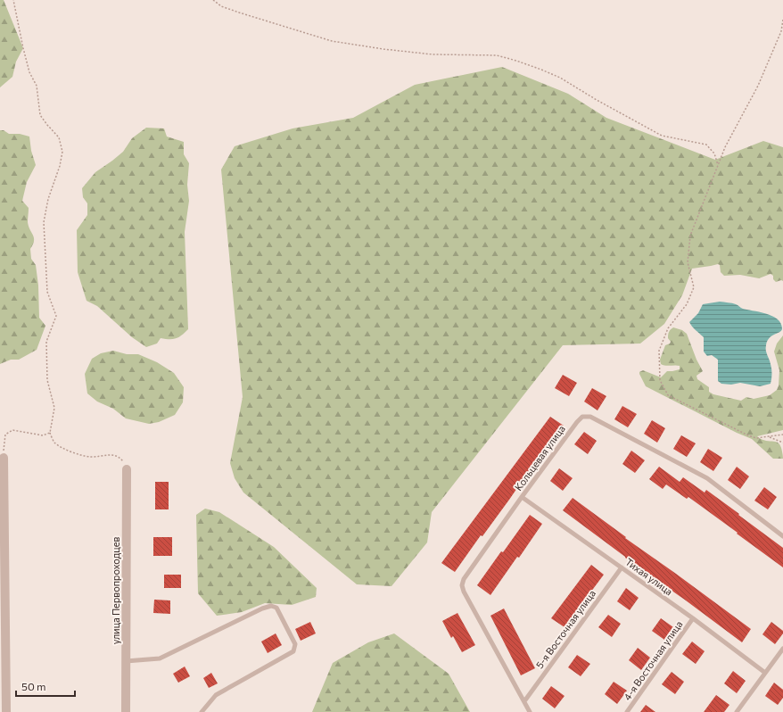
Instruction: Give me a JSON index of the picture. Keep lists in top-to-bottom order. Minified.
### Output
{"streets":{"street":["улица Первопроходцев"],"lane":["Кольцевая улица","Тихая улица","5-я Восточная улица","4-я Восточная улица"]},"crossings":[["Кольцевая улица","Тихая улица"],["Кольцевая улица","5-я Восточная улица"],["Тихая улица","5-я Восточная улица"],["Тихая улица","4-я Восточная улица"]],"scale_bar":"50 m"}
